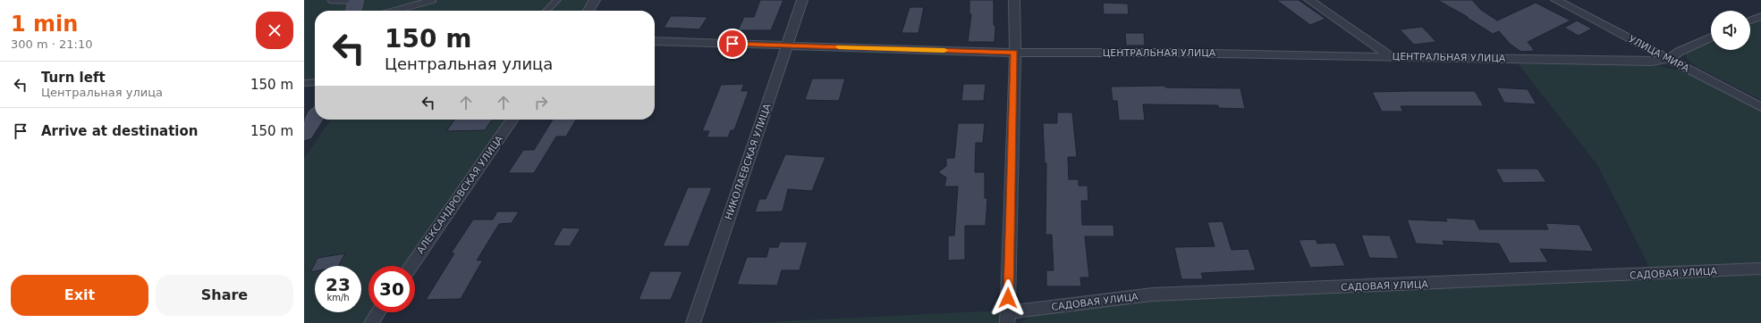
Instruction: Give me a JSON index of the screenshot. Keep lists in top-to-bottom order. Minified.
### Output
{"streets":{"street":["ЦЕНТРАЛЬНАЯ УЛИЦА","УЛИЦА МИРА","НИКОЛАЕВСКАЯ УЛИЦА","АЛЕКСАНДРОВСКАЯ УЛИЦА","САДОВАЯ УЛИЦА"]},"crossings":[["ЦЕНТРАЛЬНАЯ УЛИЦА","УЛИЦА МИРА"],["ЦЕНТРАЛЬНАЯ УЛИЦА","НИКОЛАЕВСКАЯ УЛИЦА"]],"page":{"heading":["1 min","300 m · 21:10"],"turn":["150 m","Центральная улица"],"list":[{"name":"Turn left","note":"Центральная улица","value":"150 m"},{"name":"Arrive at destination","value":"150 m"}],"speed":"23 km/h","limit":"30","buttons":["Exit","Share"]}}
